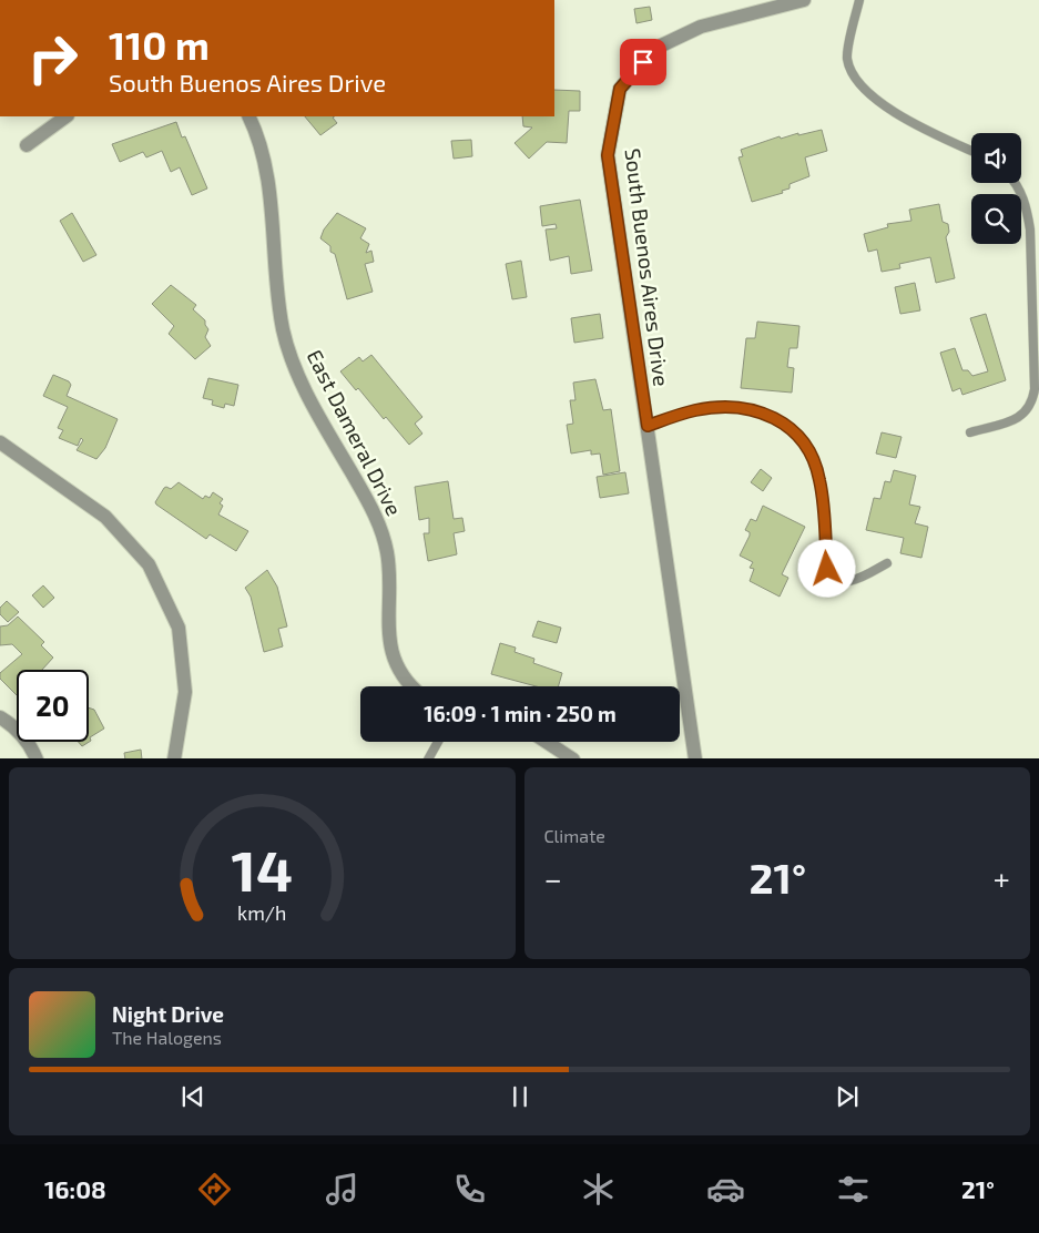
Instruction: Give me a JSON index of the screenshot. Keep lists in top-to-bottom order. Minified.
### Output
{"streets":{"street":["South Buenos Aires Drive","East Dameral Drive"]},"page":{"turn":["110 m","South Buenos Aires Drive"],"limit":"20","trip":"16:09 · 1 min · 250 m","tile":"Climate","heat":["−","21°","+"],"song":["Night Drive","The Halogens"],"tabs":["16:08","21°"],"gauge":["14","km/h"]}}
